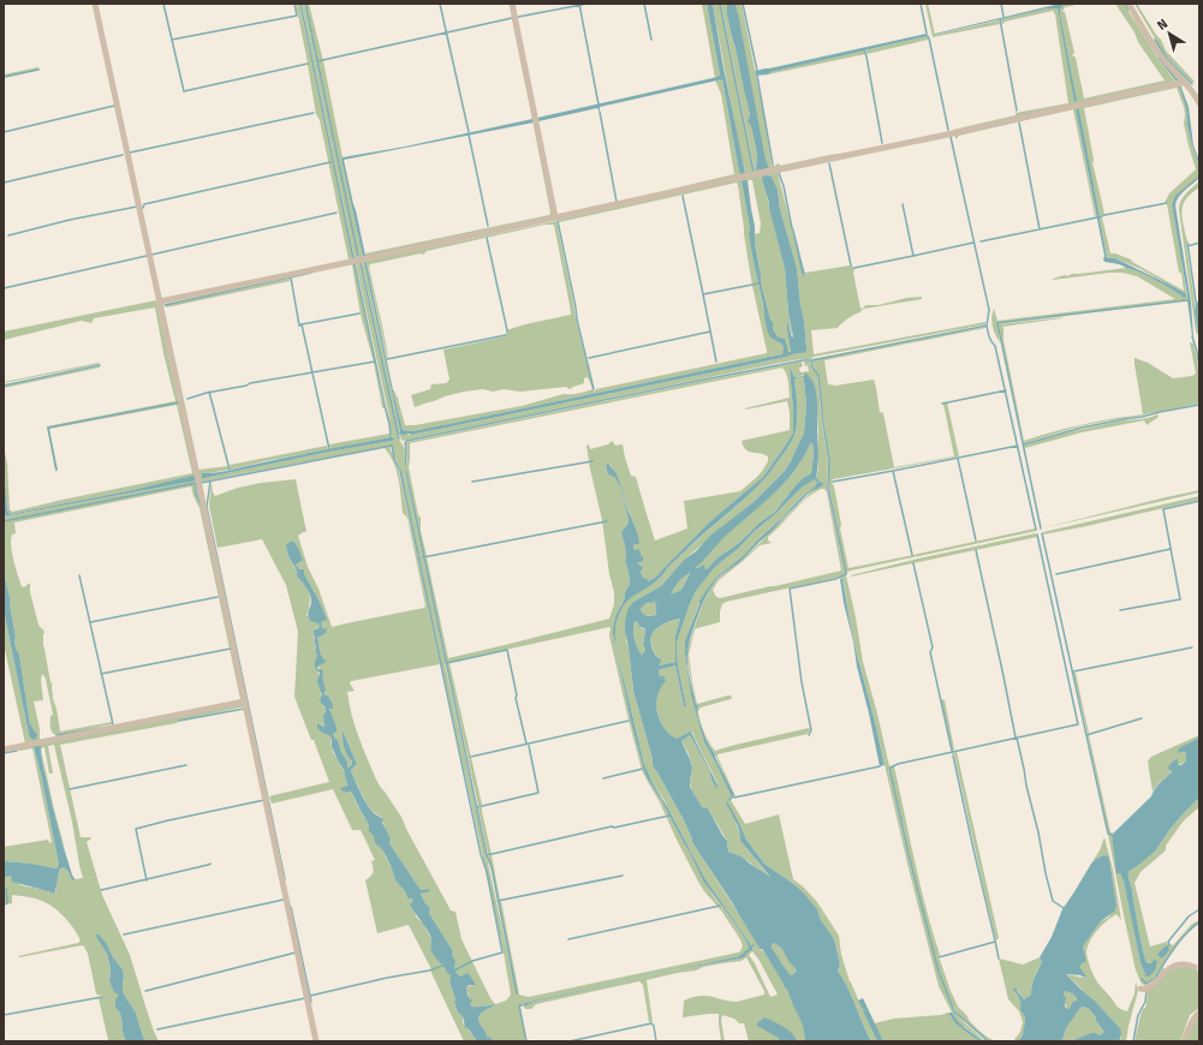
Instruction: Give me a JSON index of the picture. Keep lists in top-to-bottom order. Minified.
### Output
{"north":"top left"}
